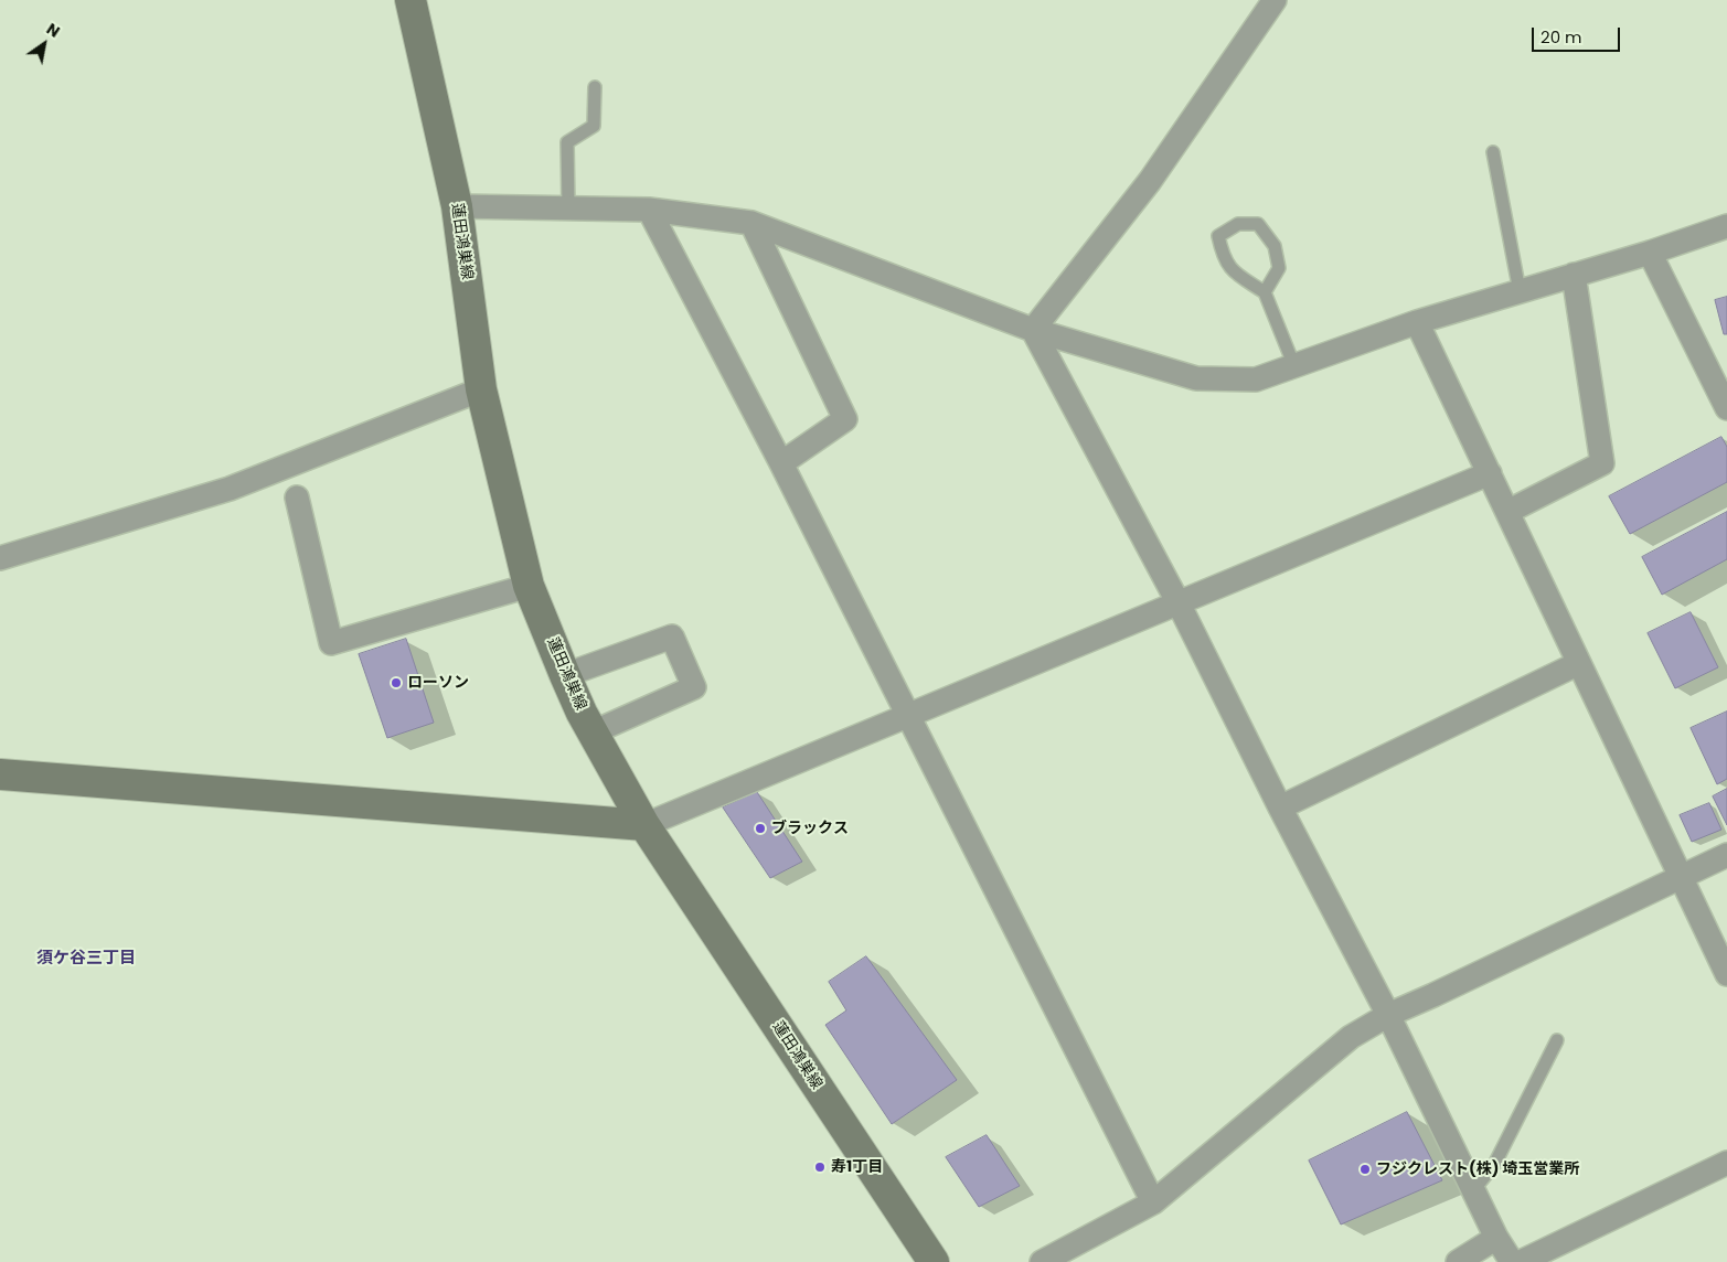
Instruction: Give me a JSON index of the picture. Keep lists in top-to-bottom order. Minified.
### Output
{"streets":{"main road":["蓮田鴻巣線"]},"districts":["須ケ谷三丁目"],"places":["ローソン","ブラックス","寿1丁目","フジクレスト(株) 埼玉営業所"],"scale_bar":"20 m","north":"top right"}
